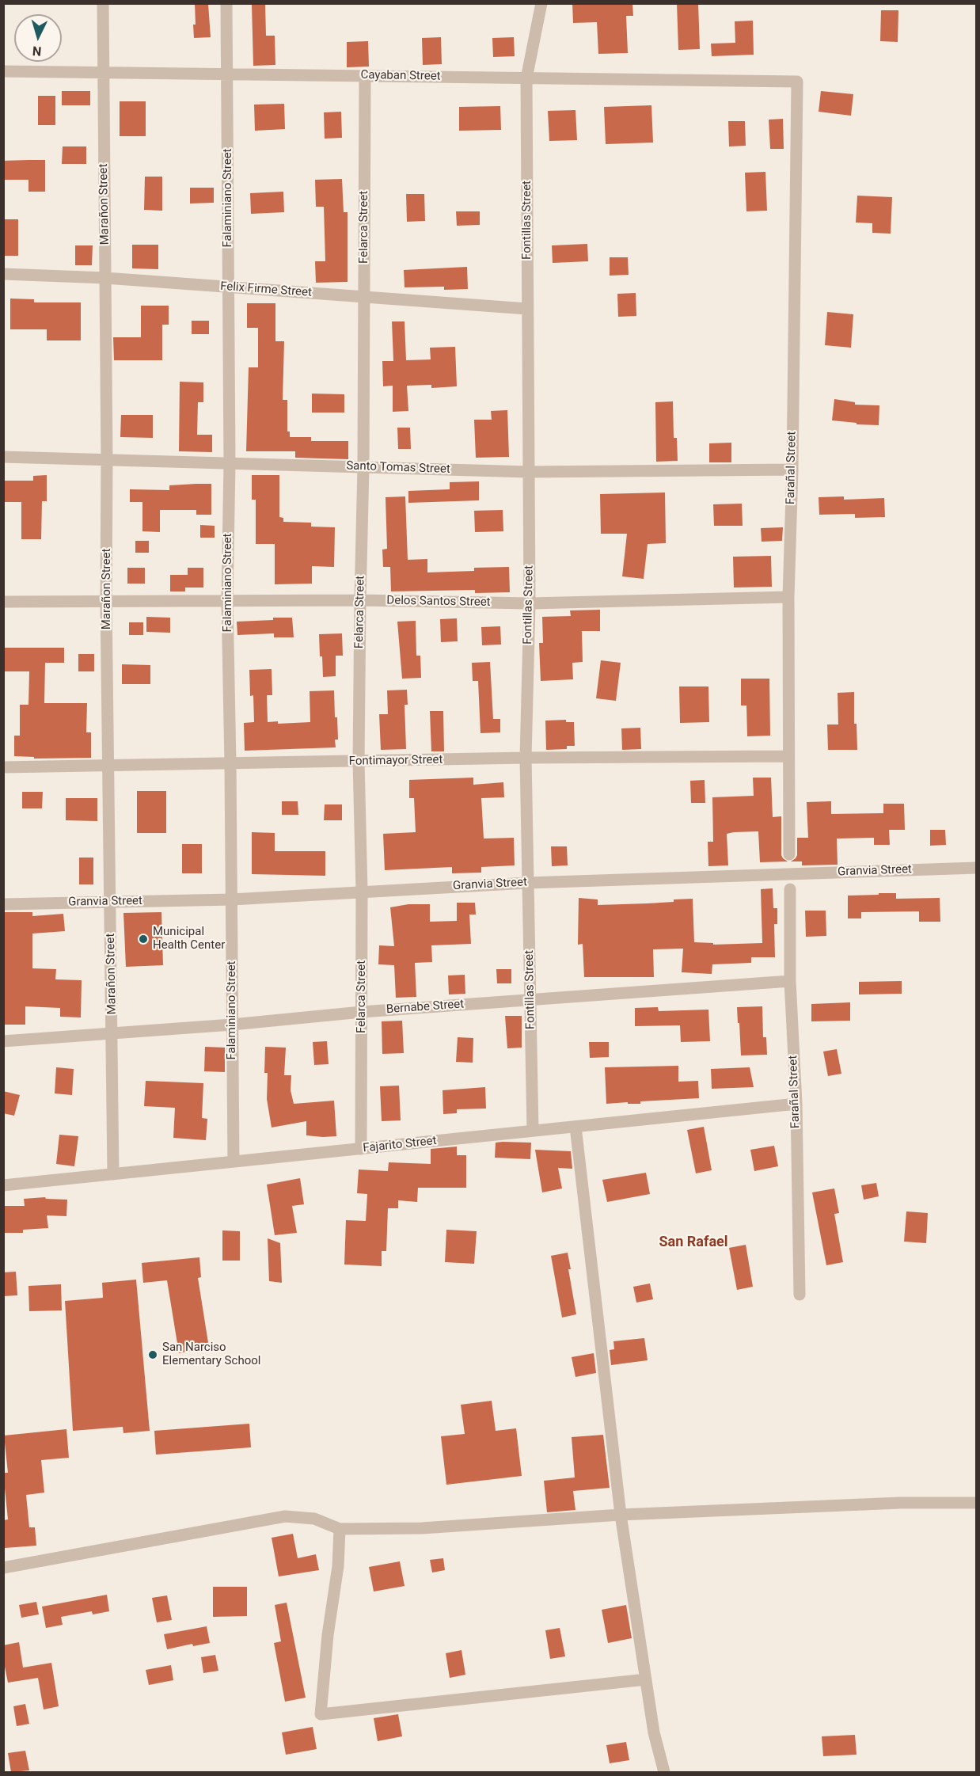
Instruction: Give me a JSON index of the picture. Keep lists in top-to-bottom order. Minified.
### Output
{"streets":{"street":["Cayaban Street","Falaminiano Street","Marañon Street","Fontillas Street","Felarca Street","Felix Firme Street","Santo Tomas Street","Farañal Street","Delos Santos Street","Fontimayor Street","Granvia Street","Bernabe Street","Fajarito Street"]},"crossings":[["Cayaban Street","Falaminiano Street"],["Cayaban Street","Marañon Street"],["Cayaban Street","Fontillas Street"],["Cayaban Street","Felarca Street"],["Cayaban Street","Farañal Street"],["Falaminiano Street","Felix Firme Street"],["Falaminiano Street","Santo Tomas Street"],["Falaminiano Street","Delos Santos Street"],["Falaminiano Street","Fontimayor Street"],["Falaminiano Street","Granvia Street"],["Falaminiano Street","Bernabe Street"],["Falaminiano Street","Fajarito Street"],["Marañon Street","Felix Firme Street"],["Marañon Street","Santo Tomas Street"],["Marañon Street","Delos Santos Street"],["Marañon Street","Fontimayor Street"],["Marañon Street","Granvia Street"],["Marañon Street","Bernabe Street"],["Marañon Street","Fajarito Street"],["Fontillas Street","Felix Firme Street"],["Fontillas Street","Santo Tomas Street"],["Fontillas Street","Delos Santos Street"],["Fontillas Street","Fontimayor Street"],["Fontillas Street","Granvia Street"],["Fontillas Street","Bernabe Street"],["Fontillas Street","Fajarito Street"],["Felarca Street","Felix Firme Street"],["Felarca Street","Santo Tomas Street"],["Felarca Street","Delos Santos Street"],["Felarca Street","Fontimayor Street"],["Felarca Street","Granvia Street"],["Felarca Street","Bernabe Street"],["Felarca Street","Fajarito Street"],["Santo Tomas Street","Farañal Street"],["Farañal Street","Delos Santos Street"],["Farañal Street","Fontimayor Street"],["Farañal Street","Bernabe Street"],["Farañal Street","Fajarito Street"]],"districts":["San Rafael"],"places":["Municipal Health Center","San Narciso Elementary School"],"north":"bottom"}
